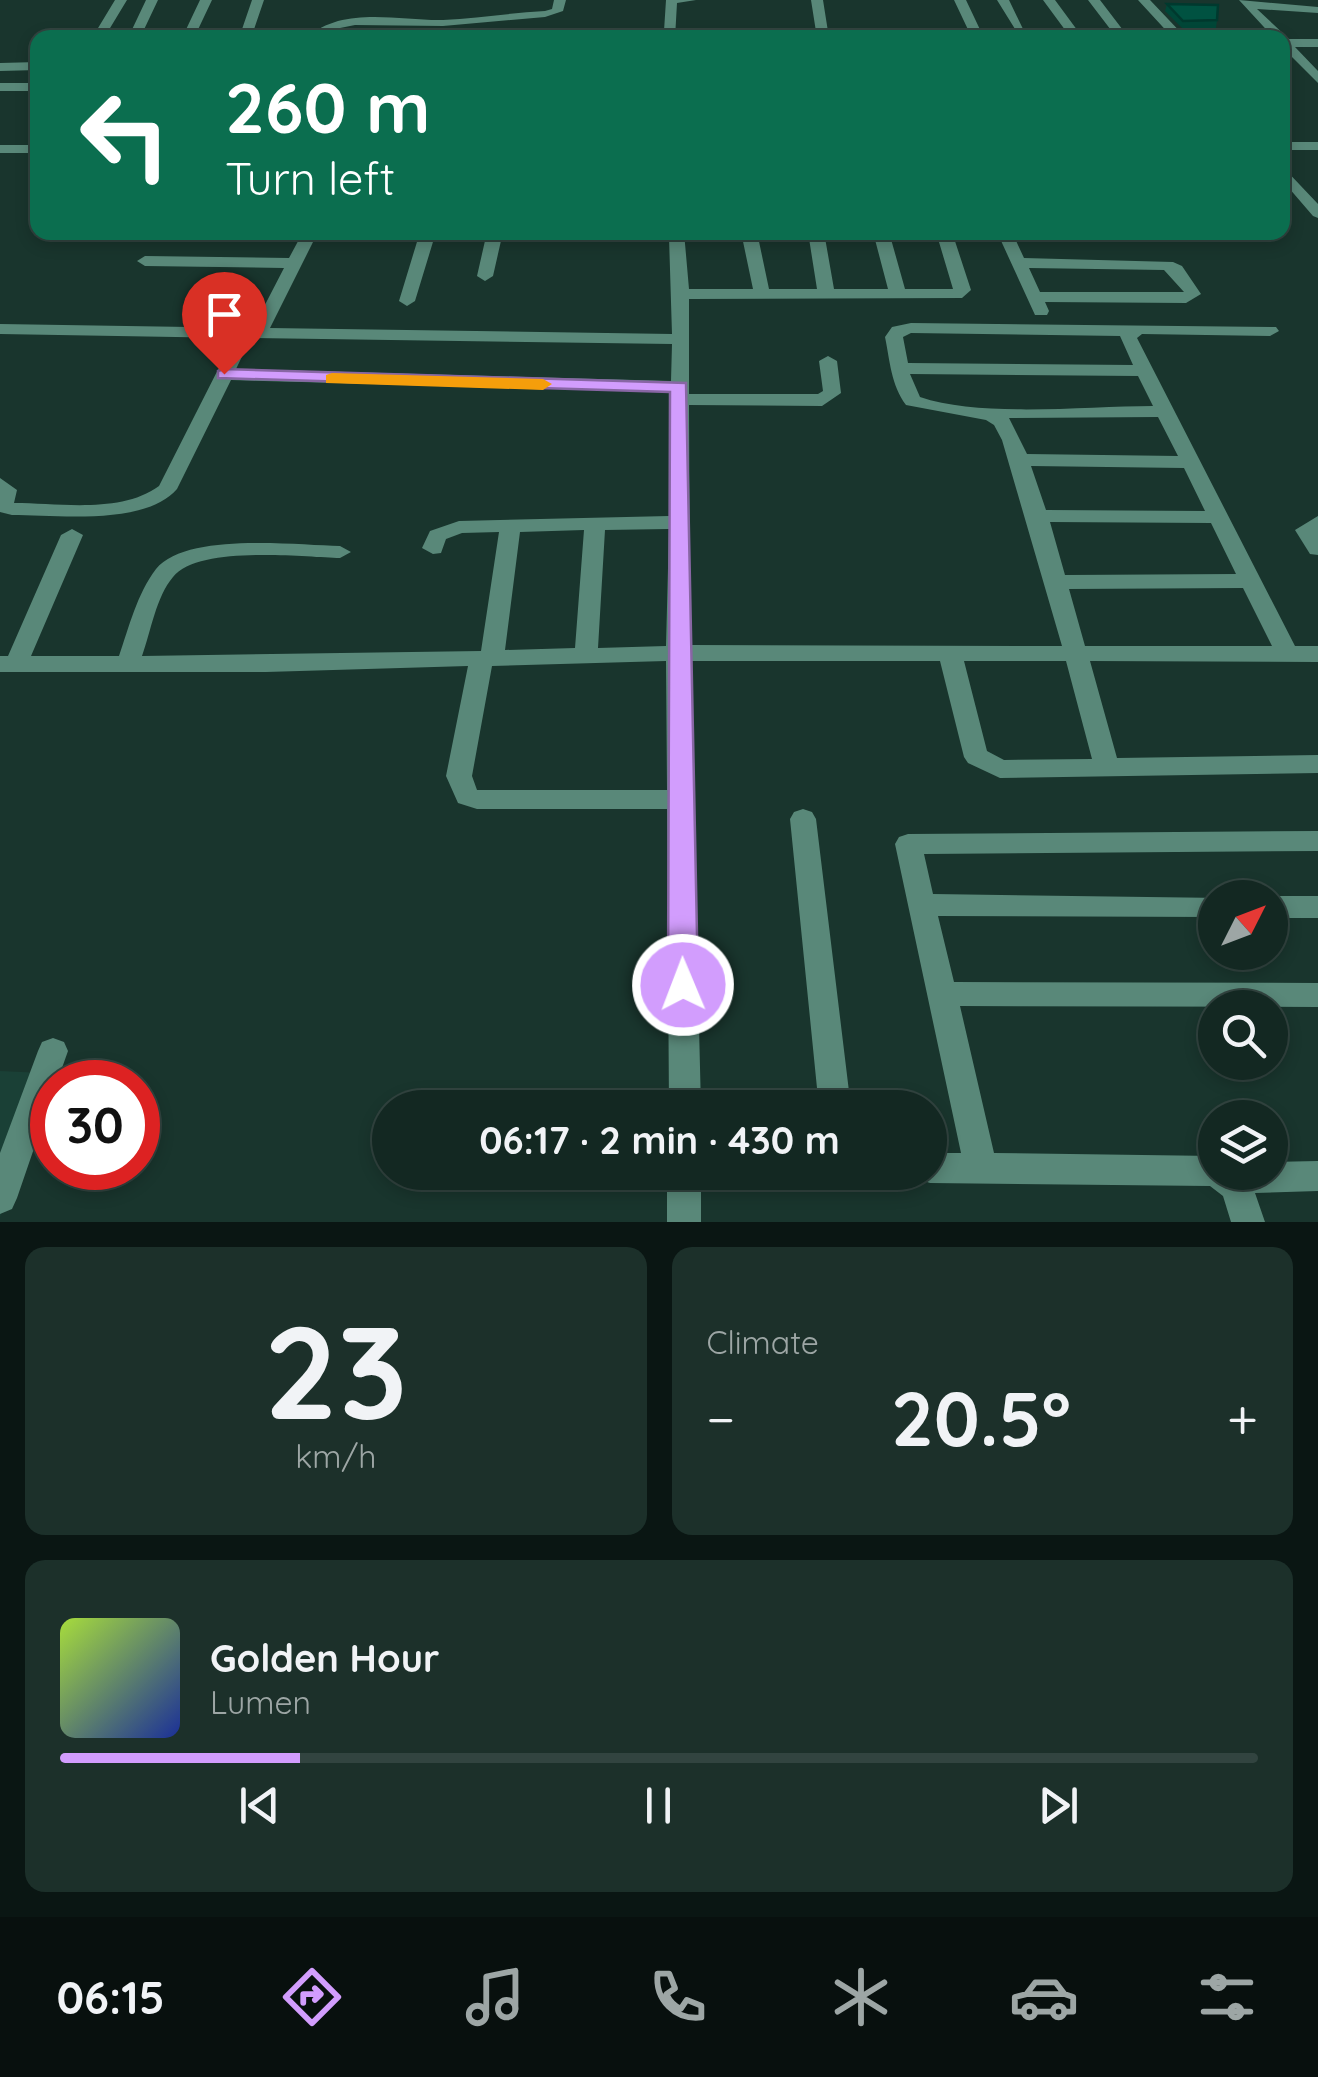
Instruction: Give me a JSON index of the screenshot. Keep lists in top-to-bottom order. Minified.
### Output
{"north":"top right","page":{"turn":["260 m","Turn left"],"limit":"30","trip":"06:17 · 2 min · 430 m","tile":[["23","km/h"],"Climate"],"heat":["−","20.5°","+"],"song":["Golden Hour","Lumen"],"tabs":"06:15"}}
